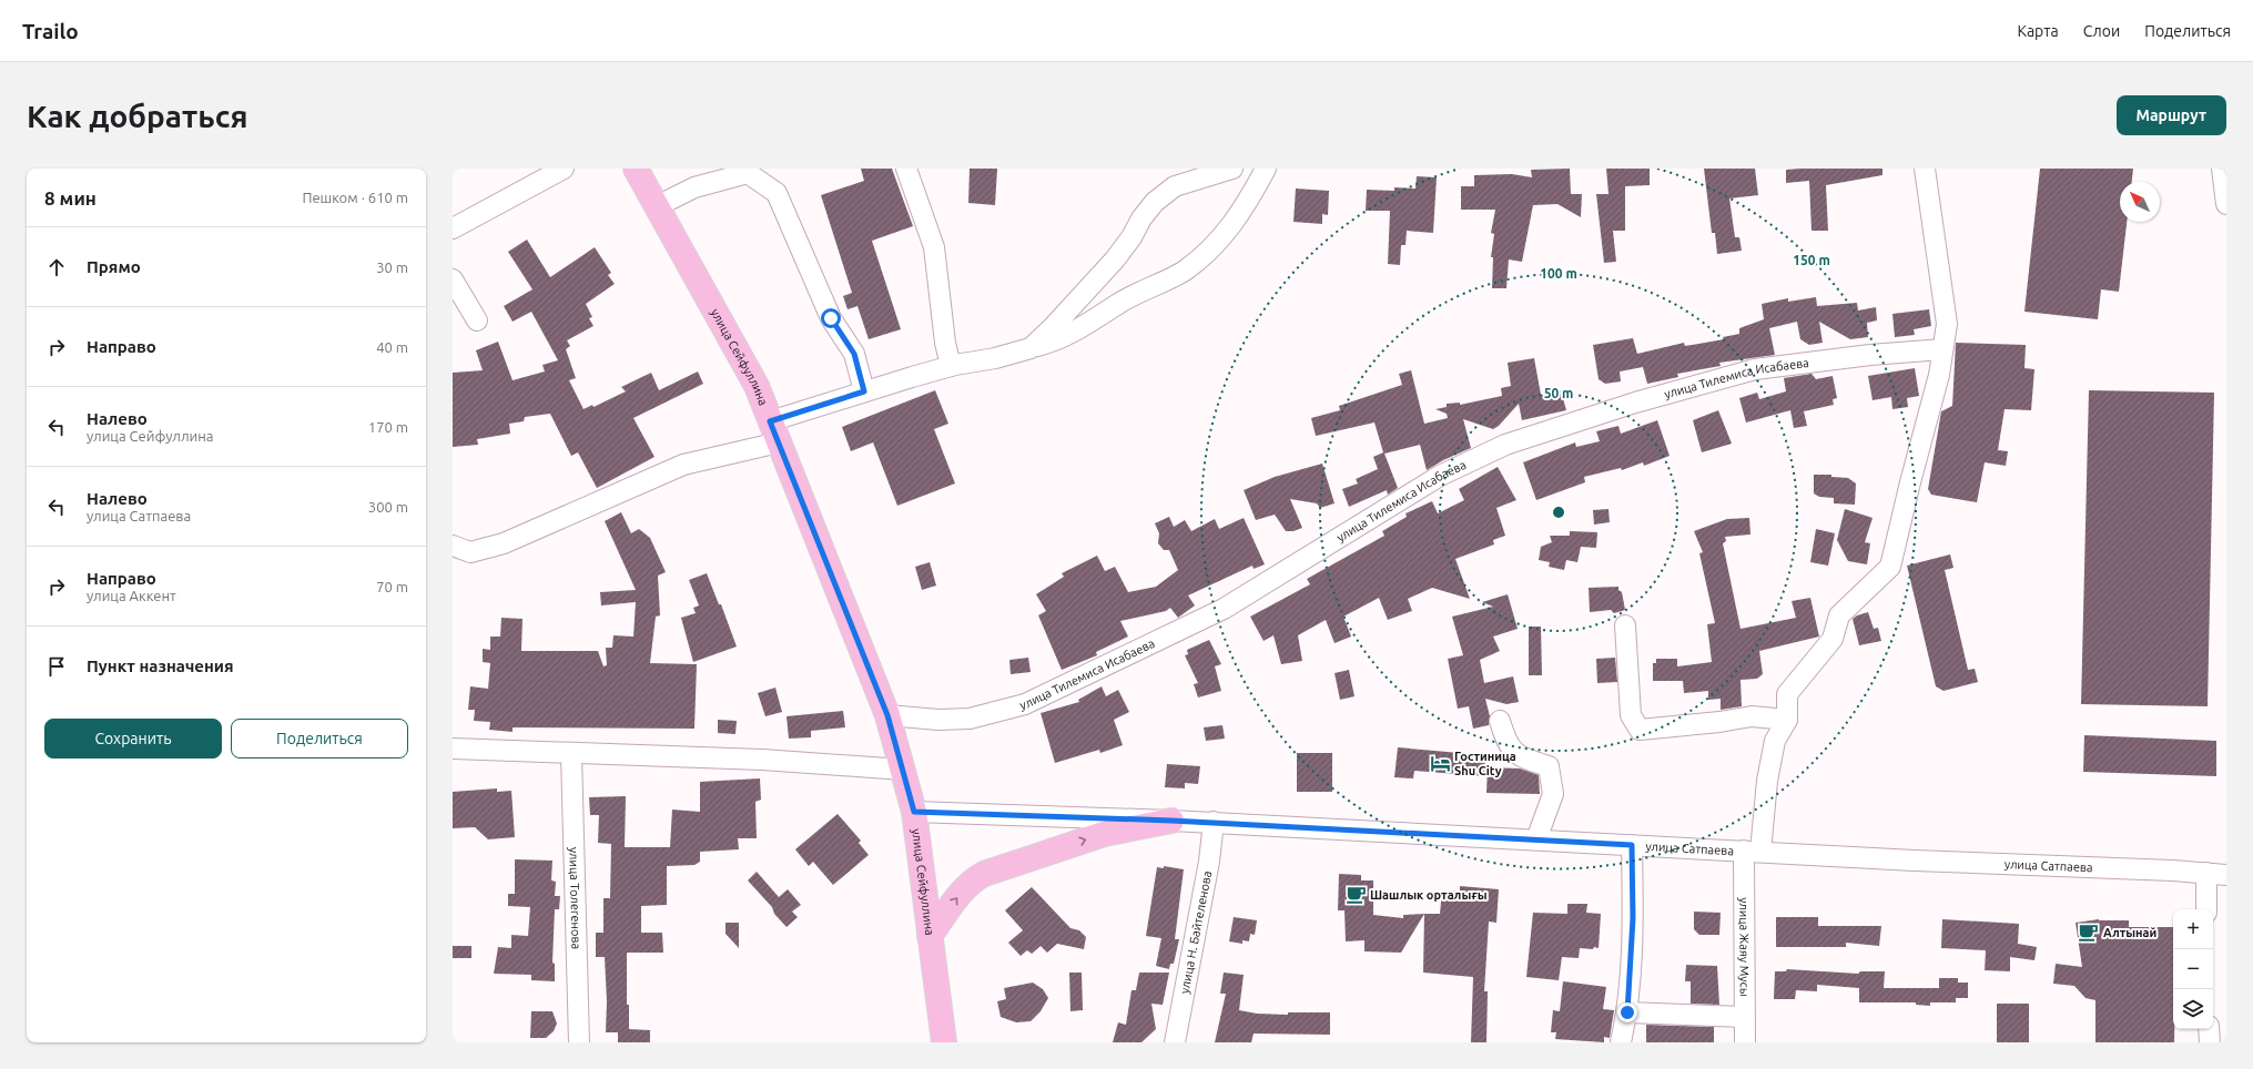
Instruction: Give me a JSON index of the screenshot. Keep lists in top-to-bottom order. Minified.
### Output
{"streets":{"main road":["улица Сейфуллина"],"street":["улица Тилемиса Исабаева","улица Сатпаева","улица Толегенова","улица Н. Байтеленова","улица Жаяу Мусы"]},"crossings":[["улица Сейфуллина","улица Тилемиса Исабаева"],["улица Сейфуллина","улица Сатпаева"],["улица Сатпаева","улица Н. Байтеленова"],["улица Сатпаева","улица Жаяу Мусы"]],"places":{"hotel":["Гостиница Shu City"],"cafe":["Шашлык орталығы","Алтынай"]},"north":"top left","page":{"header":"Trailo","nav":["Карта","Слои","Поделиться"],"buttons":["Маршрут",["Сохранить","Поделиться"]],"title":"Как добраться","heading":["8 мин","Пешком · 610 m"],"list":[["Прямо","30 m"],["Направо","40 m"],["Налево","улица Сейфуллина","170 m"],["Налево","улица Сатпаева","300 m"],["Направо","улица Аккент","70 m"],"Пункт назначения"],"map_buttons":["+","−"]},"rings":["150 m","100 m","50 m"]}
